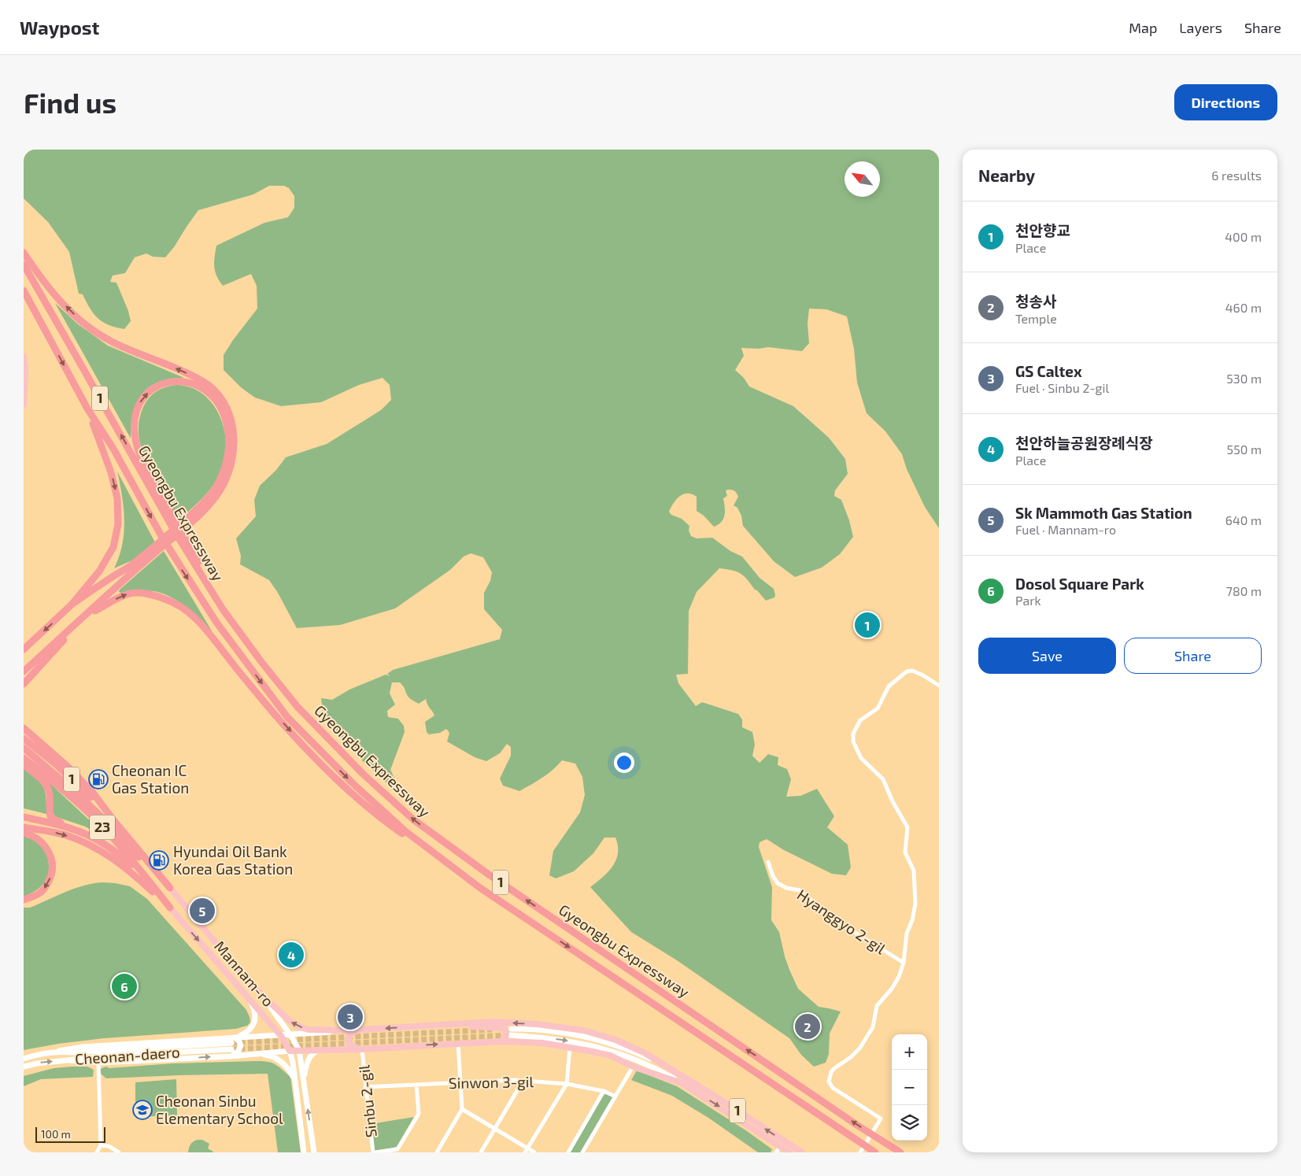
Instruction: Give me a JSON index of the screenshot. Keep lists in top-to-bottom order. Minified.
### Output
{"streets":{"highway":["1","Gyeongbu Expressway","23","Mannam-ro"],"main road":["Cheonan-daero"],"street":["Hyanggyo 2-gil","Sinwon 3-gil","Sinbu 2-gil"]},"crossings":[["1","Mannam-ro"],["1","Sinbu 2-gil"],["Sinwon 3-gil","Sinbu 2-gil"]],"places":{"fuel station":["Cheonan IC Gas Station","Hyundai Oil Bank Korea Gas Station"],"school or university":["Cheonan Sinbu Elementary School"]},"scale_bar":"100 m","north":"top left","page":{"header":"Waypost","nav":["Map","Layers","Share"],"buttons":["Directions",["Save","Share"]],"title":"Find us","heading":["Nearby","6 results"],"list":[{"mark":"1","name":"천안향교","note":"Place","value":"400 m"},{"mark":"2","name":"청송사","note":"Temple","value":"460 m"},{"mark":"3","name":"GS Caltex","note":"Fuel · Sinbu 2-gil","value":"530 m"},{"mark":"4","name":"천안하늘공원장례식장","note":"Place","value":"550 m"},{"mark":"5","name":"Sk Mammoth Gas Station","note":"Fuel · Mannam-ro","value":"640 m"},{"mark":"6","name":"Dosol Square Park","note":"Park","value":"780 m"}],"pins":["1","5","4","6","3","2"],"map_buttons":["+","−"],"scale":"100 m"}}
